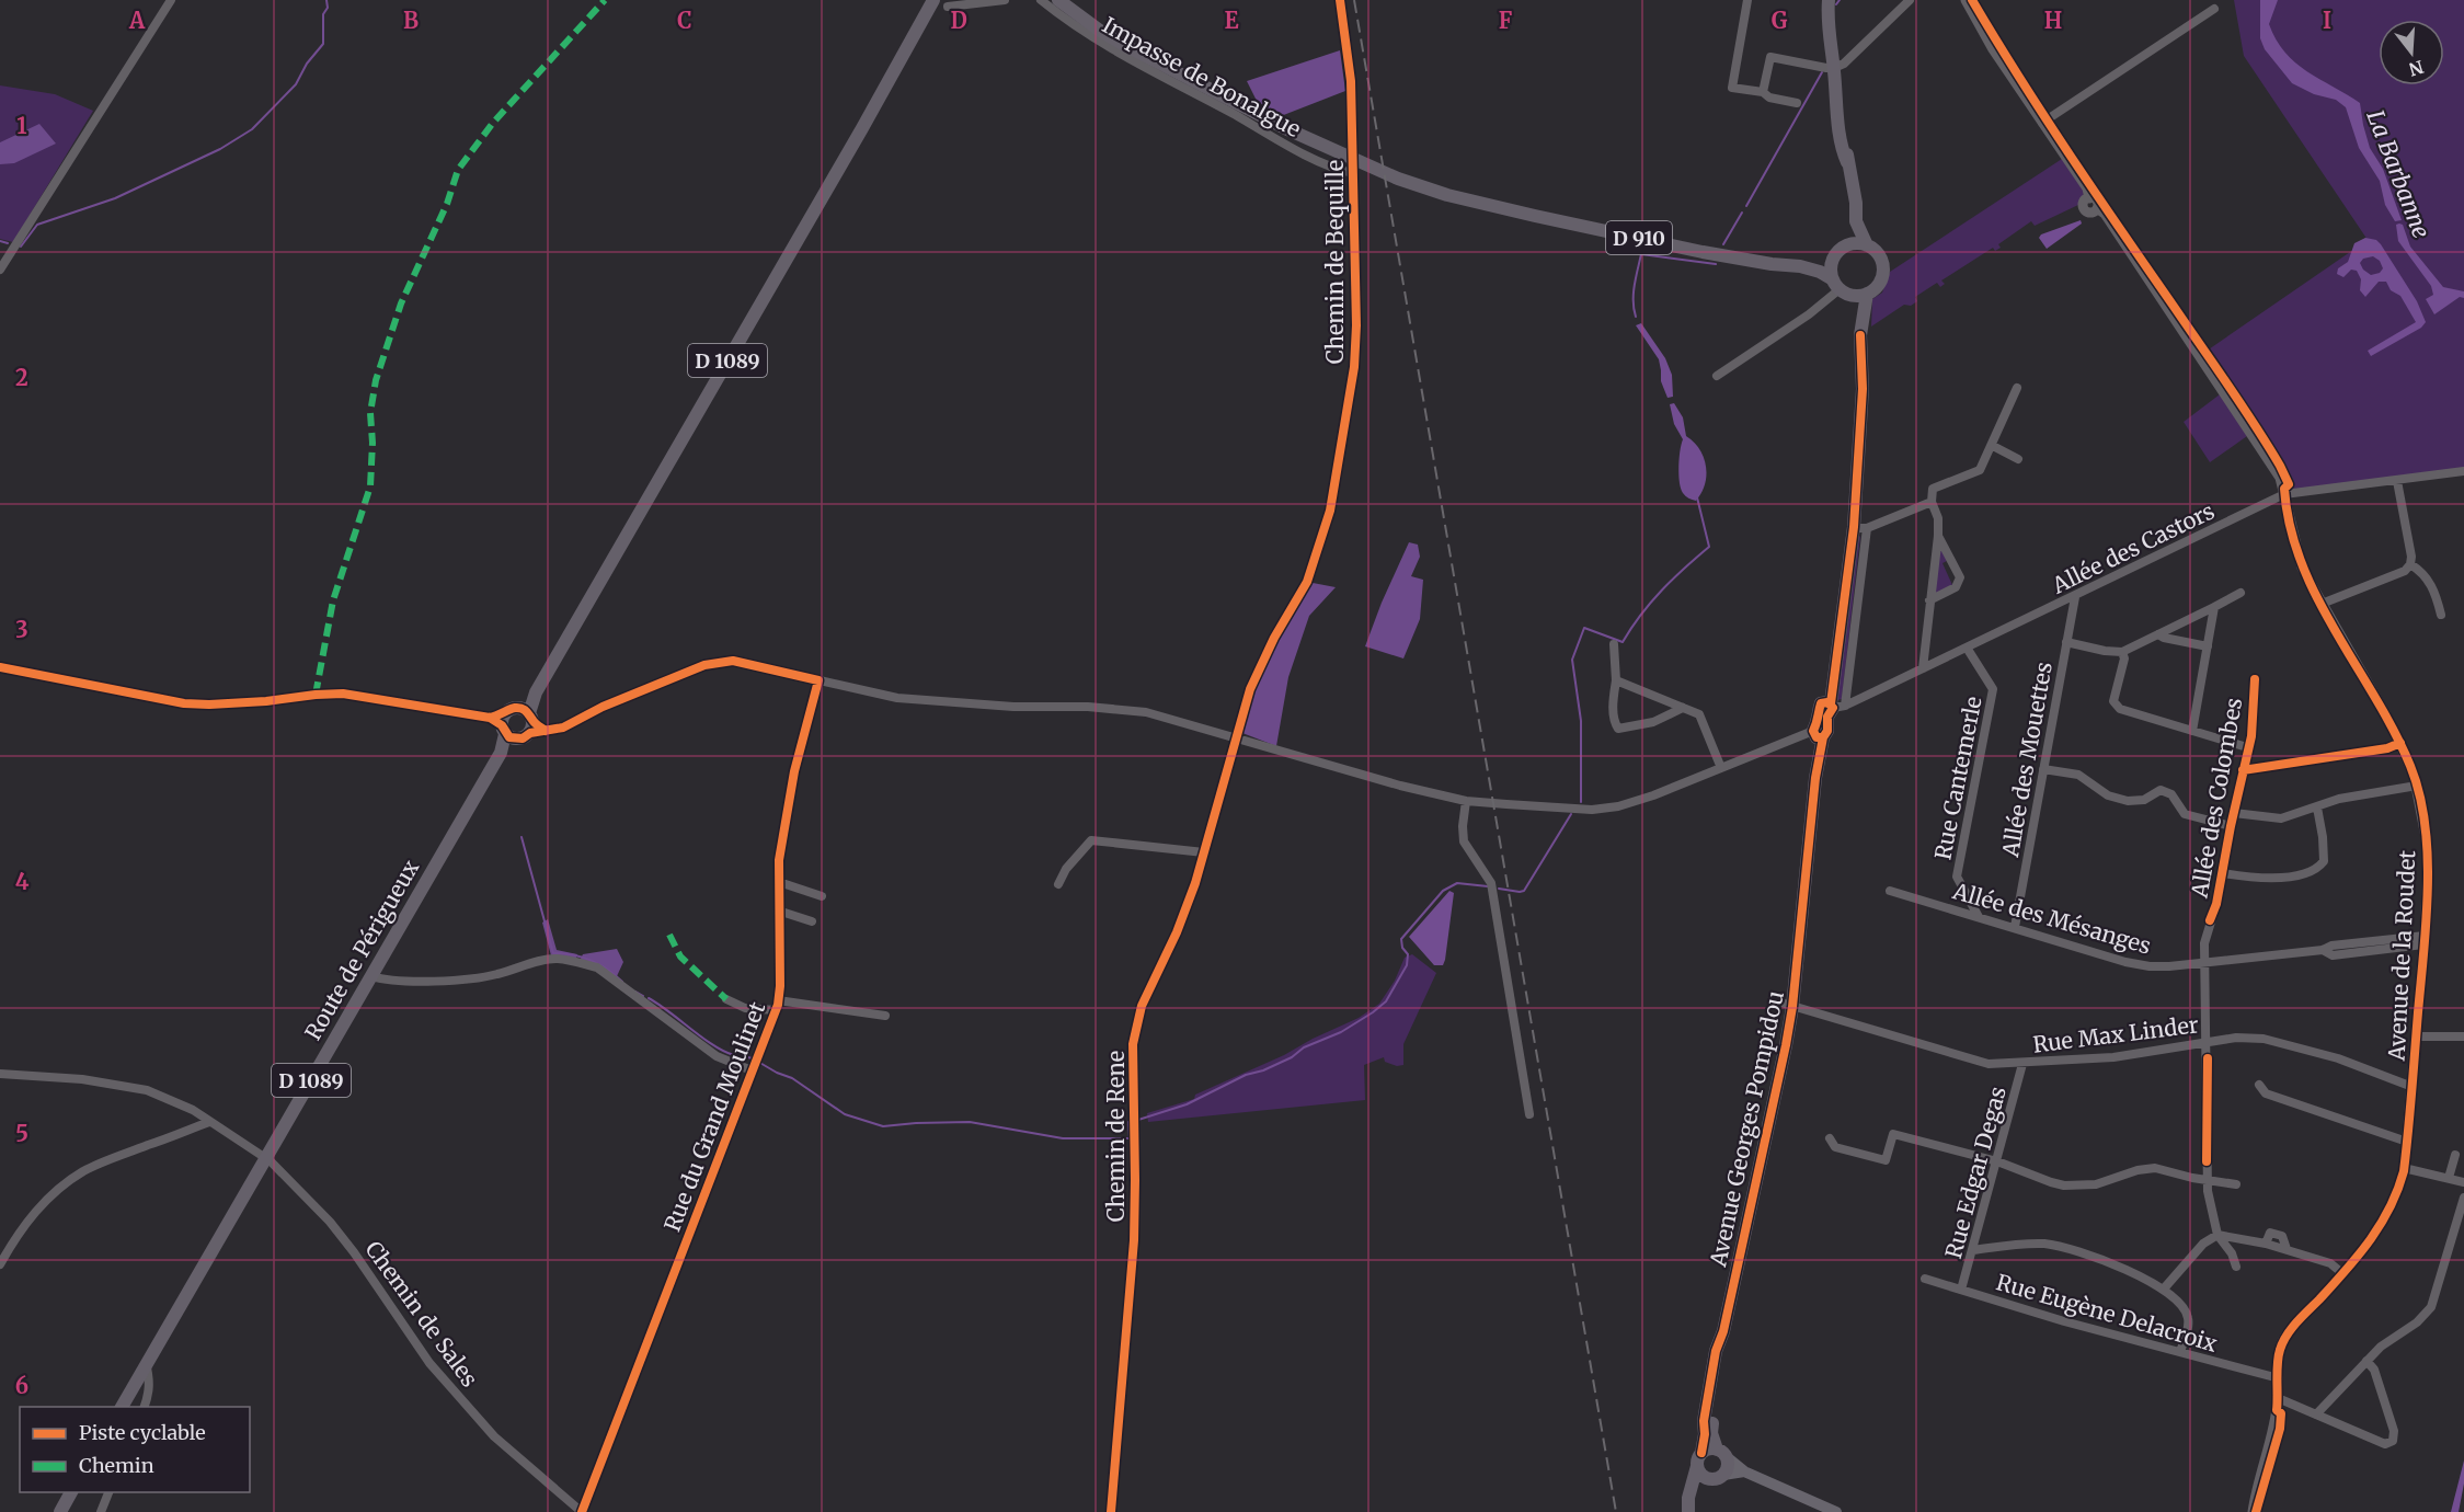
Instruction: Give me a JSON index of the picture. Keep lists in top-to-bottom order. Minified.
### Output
{"streets":{"main road":["D 910","D 1089","Route de Périgueux","Avenue Georges Pompidou"],"street":["Impasse de Bonalgue","Chemin de Bequille","Allée des Castors","Allée des Mouettes","Rue Cantemerle","Allée des Colombes","Allée des Mésanges","Avenue de la Roudet","Rue Max Linder","Rue du Grand Moulinet","Chemin de Rene","Rue Edgar Degas","Rue Eugène Delacroix","Chemin de Sales"]},"crossings":[["Impasse de Bonalgue","Chemin de Bequille"],["D 910","Avenue Georges Pompidou"],["Chemin de Bequille","Chemin de Rene"],["Allée des Castors","Allée des Mouettes"],["Allée des Castors","Rue Cantemerle"],["Allée des Castors","Avenue de la Roudet"],["Allée des Castors","Avenue Georges Pompidou"],["Allée des Mouettes","Allée des Mésanges"],["Rue Cantemerle","Allée des Mésanges"],["Allée des Colombes","Allée des Mésanges"],["Allée des Colombes","Rue Max Linder"],["Allée des Mésanges","Avenue de la Roudet"],["Route de Périgueux","Chemin de Sales"],["Avenue de la Roudet","Rue Max Linder"],["Avenue de la Roudet","Rue Eugène Delacroix"],["Rue Max Linder","Avenue Georges Pompidou"],["Rue Max Linder","Rue Edgar Degas"],["Rue du Grand Moulinet","Chemin de Sales"],["Rue Edgar Degas","Rue Eugène Delacroix"]],"water":["La Barbanne"],"legend":["Piste cyclable","Chemin"],"north":"bottom","grid":{"columns":["A","B","C","D","E","F","G","H","I"],"rows":["1","2","3","4","5","6"]}}
